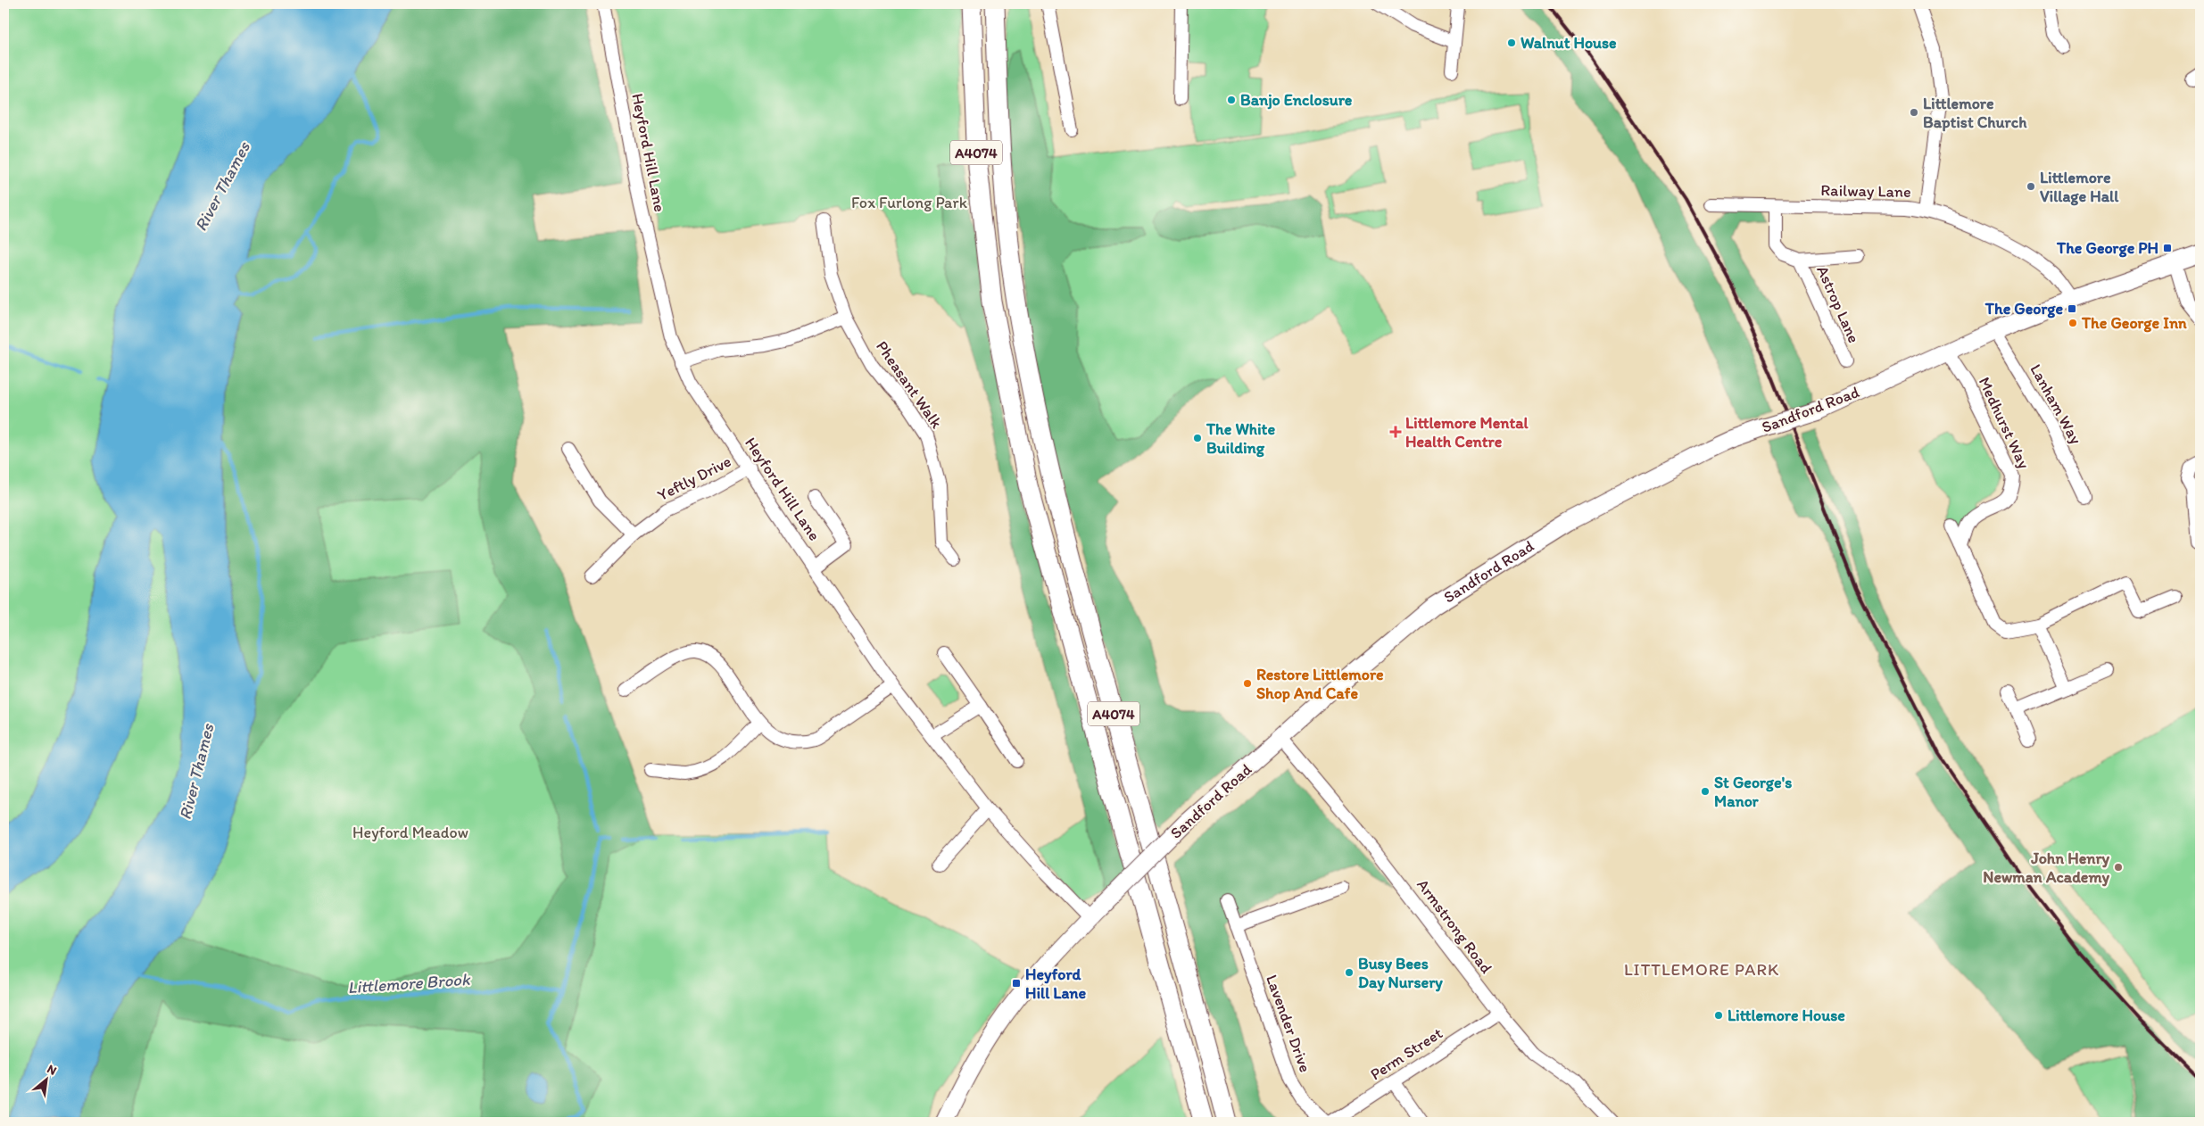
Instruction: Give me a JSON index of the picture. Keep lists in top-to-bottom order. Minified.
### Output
{"streets":{"main road":["A4074"],"street":["Heyford Hill Lane","Railway Lane","Astrop Lane","Pheasant Walk","Lanham Way","Sandford Road","Medhurst Way","Yeftly Drive","Armstrong Road","Lavender Drive","Perm Street"]},"crossings":[["Heyford Hill Lane","Sandford Road"],["Heyford Hill Lane","Yeftly Drive"],["Railway Lane","Astrop Lane"],["Railway Lane","Sandford Road"],["Lanham Way","Sandford Road"],["Sandford Road","Medhurst Way"],["Sandford Road","Armstrong Road"],["Armstrong Road","Perm Street"]],"districts":["LITTLEMORE PARK"],"water":["River Thames","Littlemore Brook"],"parks":["Fox Furlong Park","Heyford Meadow"],"places":{"other":["Walnut House","Banjo Enclosure","Littlemore Baptist Church","Littlemore Village Hall","The George Inn","The White Building","Restore Littlemore Shop And Cafe","St George's Manor","John Henry Newman Academy","Busy Bees Day Nursery","Littlemore House"],"transit":["The George PH","The George","Heyford Hill Lane"],"health":["Littlemore Mental Health Centre"]},"north":"top right"}
